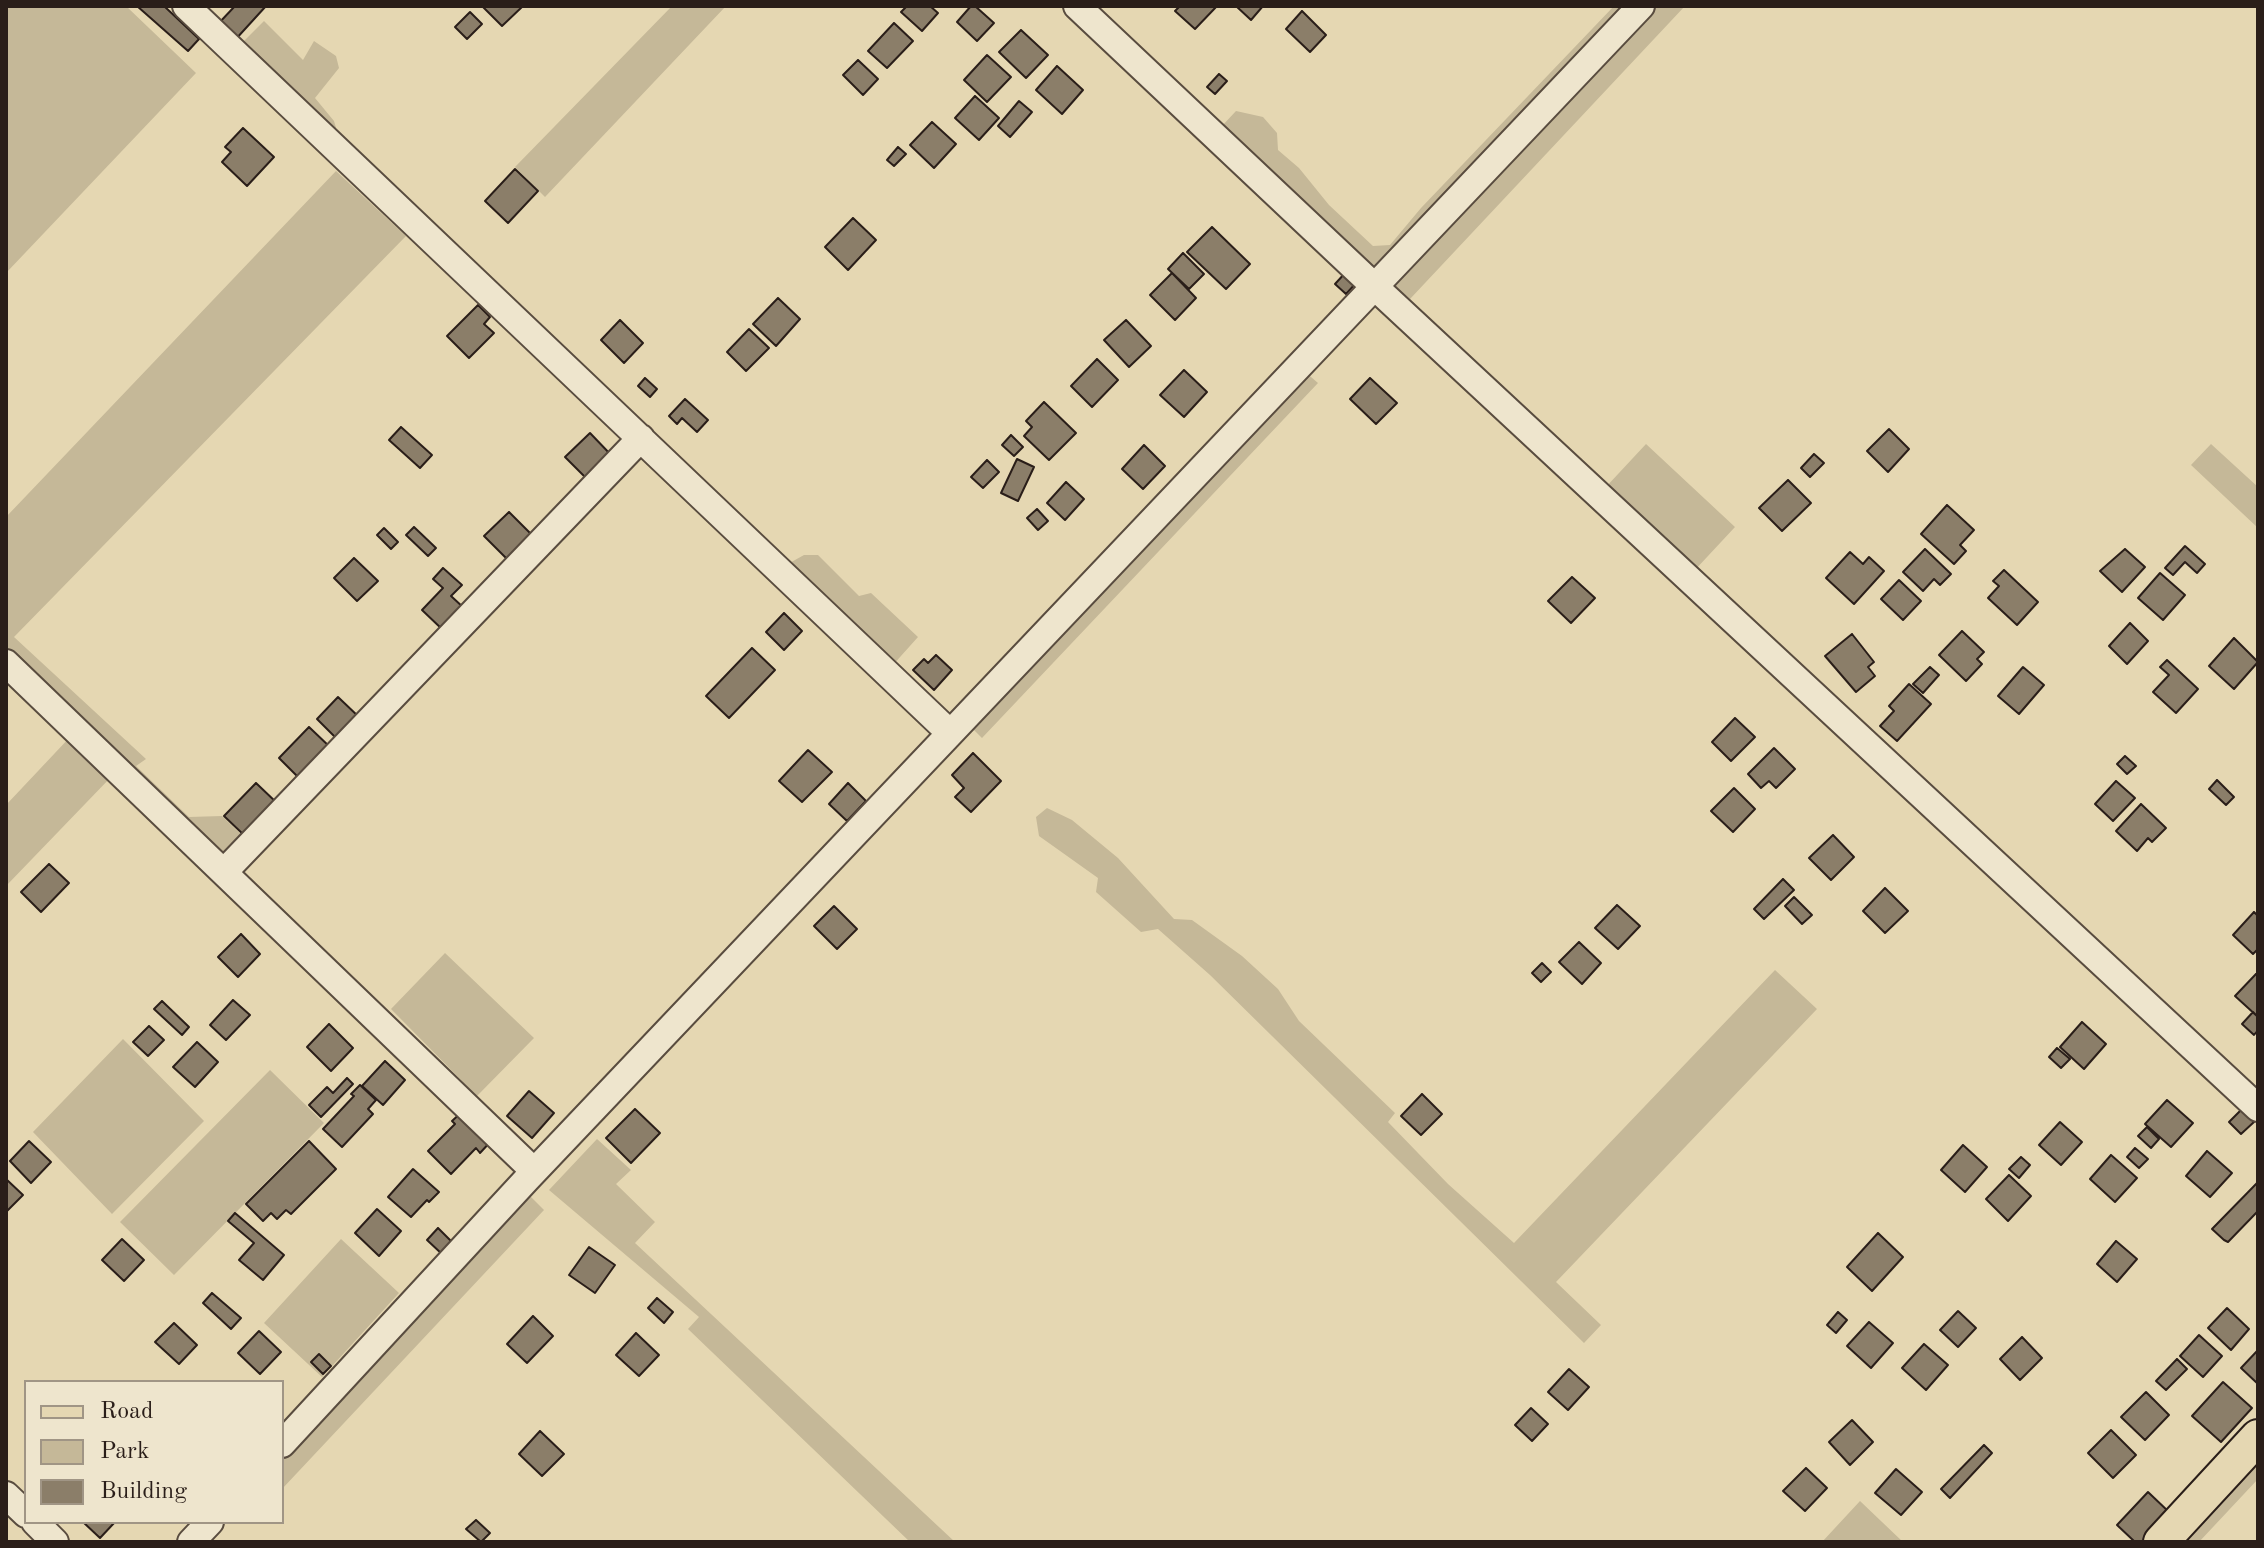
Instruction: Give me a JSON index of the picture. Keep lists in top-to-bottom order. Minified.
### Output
{"legend":["Road","Park","Building"]}
